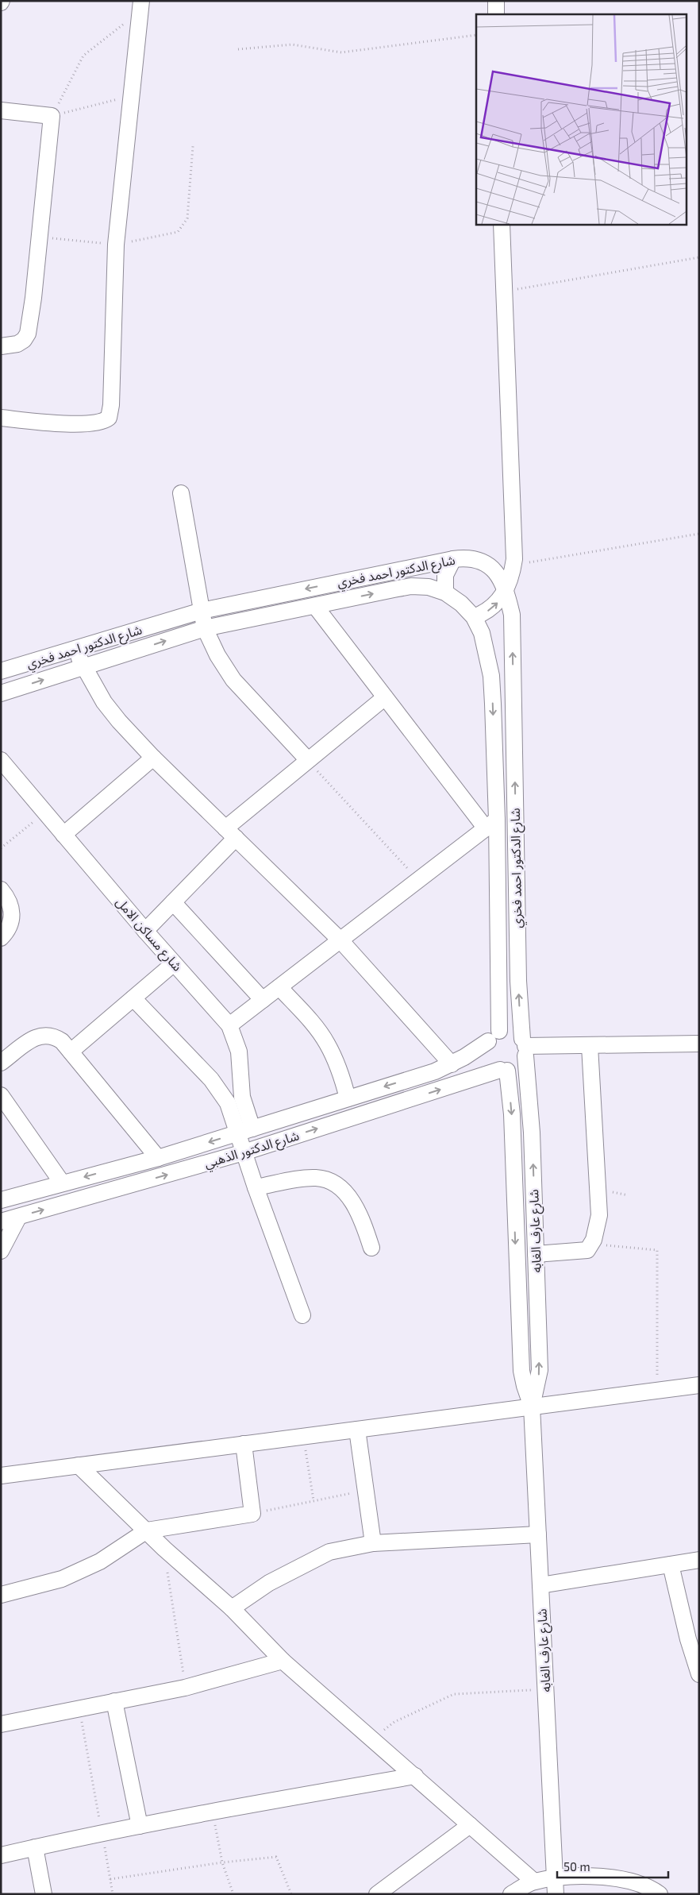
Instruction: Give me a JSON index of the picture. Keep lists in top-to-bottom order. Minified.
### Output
{"streets":{"street":["شارع الدكتور احمد فخري","شارع مساكن الامل","شارع الدكتور الذهبي","شارع عارف الغابه"]},"crossings":[["شارع الدكتور احمد فخري","شارع الدكتور الذهبي"],["شارع الدكتور احمد فخري","شارع عارف الغابه"],["شارع مساكن الامل","شارع الدكتور الذهبي"],["شارع الدكتور الذهبي","شارع عارف الغابه"]],"scale_bar":"50 m"}
